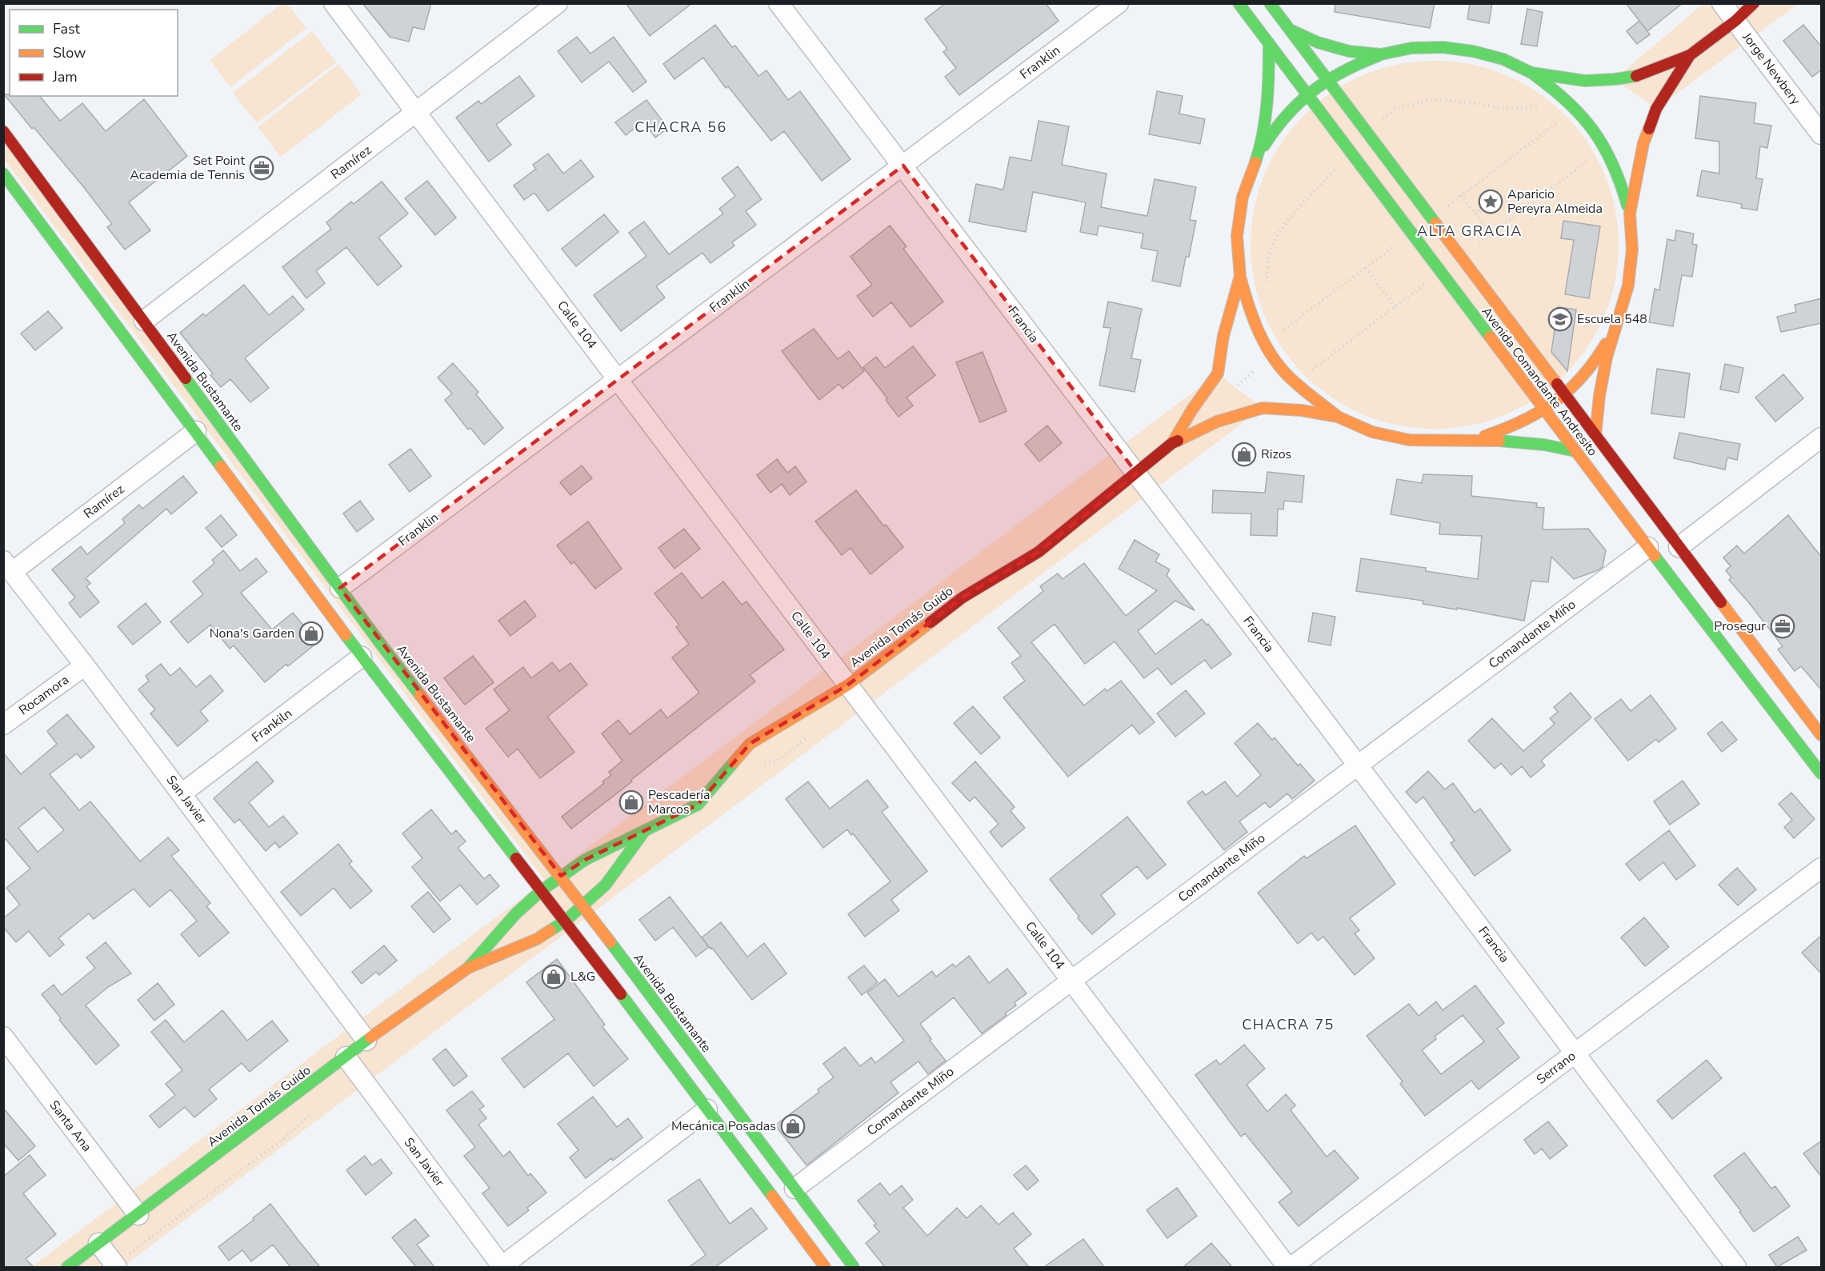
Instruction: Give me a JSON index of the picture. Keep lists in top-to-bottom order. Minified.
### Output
{"streets":{"main road":["Avenida Bustamante","Avenida Comandante Andresito","Avenida Tomás Guido"],"street":["Franklin","Jorge Newbery","Ramírez","Calle 104","Francia","Comandante Miño","Rocamora","Frankiln","San Javier","Serrano","Santa Ana"]},"crossings":[["Franklin","Calle 104"],["Franklin","Francia"],["Franklin","Avenida Bustamante"],["Jorge Newbery","Avenida Tomás Guido"],["Ramírez","Calle 104"],["Ramírez","Avenida Bustamante"],["Ramírez","San Javier"],["Calle 104","Avenida Tomás Guido"],["Calle 104","Comandante Miño"],["Francia","Avenida Tomás Guido"],["Francia","Comandante Miño"],["Francia","Serrano"],["Avenida Bustamante","Avenida Tomás Guido"],["Avenida Bustamante","Comandante Miño"],["Avenida Comandante Andresito","Avenida Tomás Guido"],["Avenida Comandante Andresito","Comandante Miño"],["Avenida Tomás Guido","San Javier"],["Avenida Tomás Guido","Santa Ana"],["Rocamora","San Javier"],["Frankiln","San Javier"]],"districts":["CHACRA 56","ALTA GRACIA","CHACRA 75"],"places":{"office":["Set Point Academia de Tennis","Prosegur"],"place":["Aparicio Pereyra Almeida"],"school or university":["Escuela 548"],"shop":["Rizos","Nona's Garden","Pescadería Marcos","L&G","Mecánica Posadas"]},"legend":["Fast","Slow","Jam"]}
